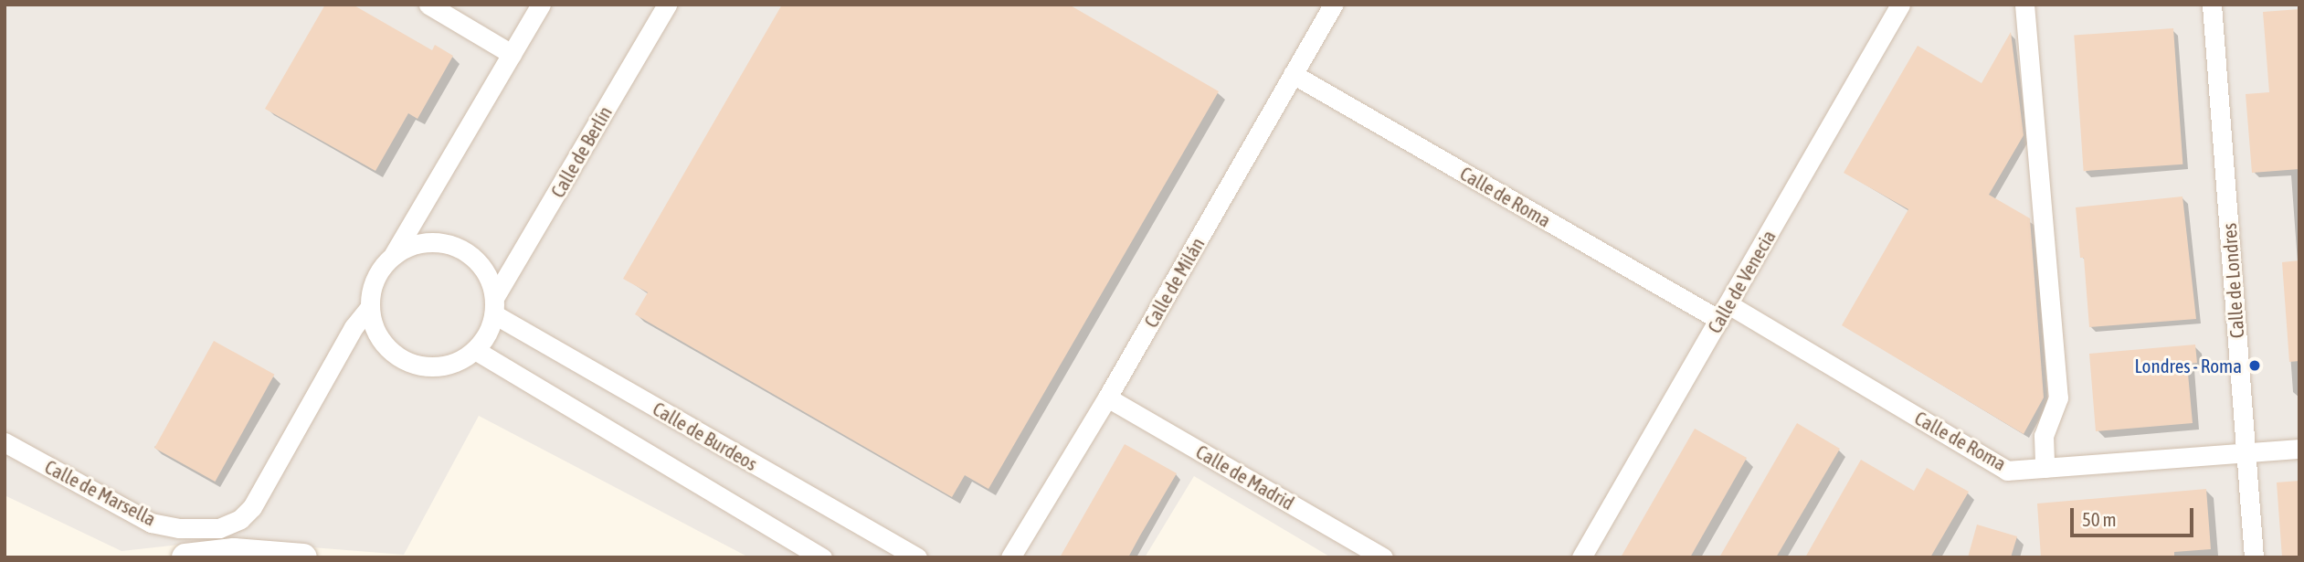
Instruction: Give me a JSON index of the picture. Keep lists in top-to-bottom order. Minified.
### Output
{"streets":{"street":["Calle de Berlín","Calle de Roma","Calle de Londres","Calle de Venecia","Calle de Milán","Calle de Burdeos","Calle de Madrid","Calle de Marsella"]},"crossings":[["Calle de Berlín","Calle de Burdeos"],["Calle de Berlín","Calle de Marsella"],["Calle de Roma","Calle de Londres"],["Calle de Roma","Calle de Venecia"],["Calle de Roma","Calle de Milán"],["Calle de Milán","Calle de Madrid"],["Calle de Burdeos","Calle de Marsella"]],"places":["Londres - Roma"],"scale_bar":"50 m"}
